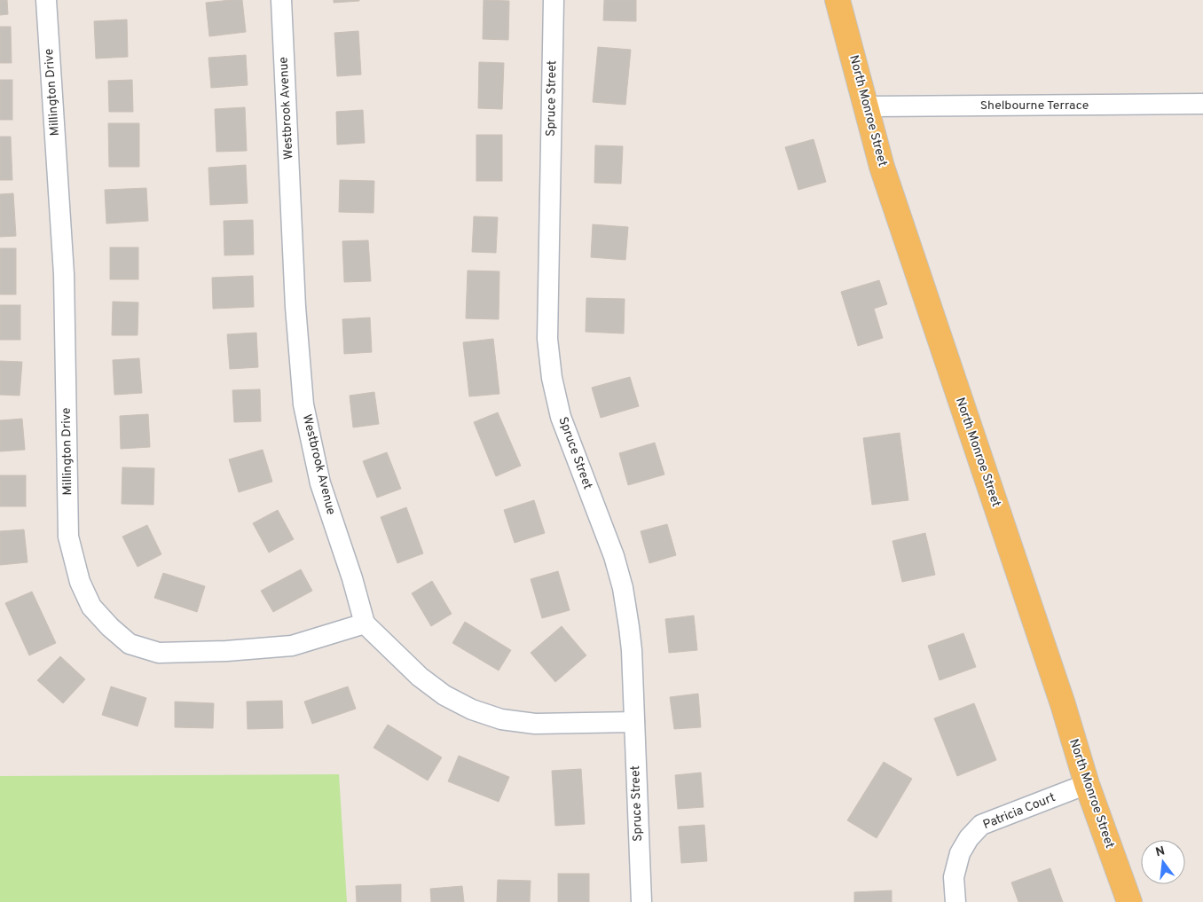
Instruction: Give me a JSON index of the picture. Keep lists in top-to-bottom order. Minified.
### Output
{"streets":{"main road":["North Monroe Street"],"street":["Millington Drive","Spruce Street","Shelbourne Terrace","Westbrook Avenue","Patricia Court"]},"crossings":[["Millington Drive","Westbrook Avenue"],["Shelbourne Terrace","North Monroe Street"],["North Monroe Street","Patricia Court"]],"north":"top"}
